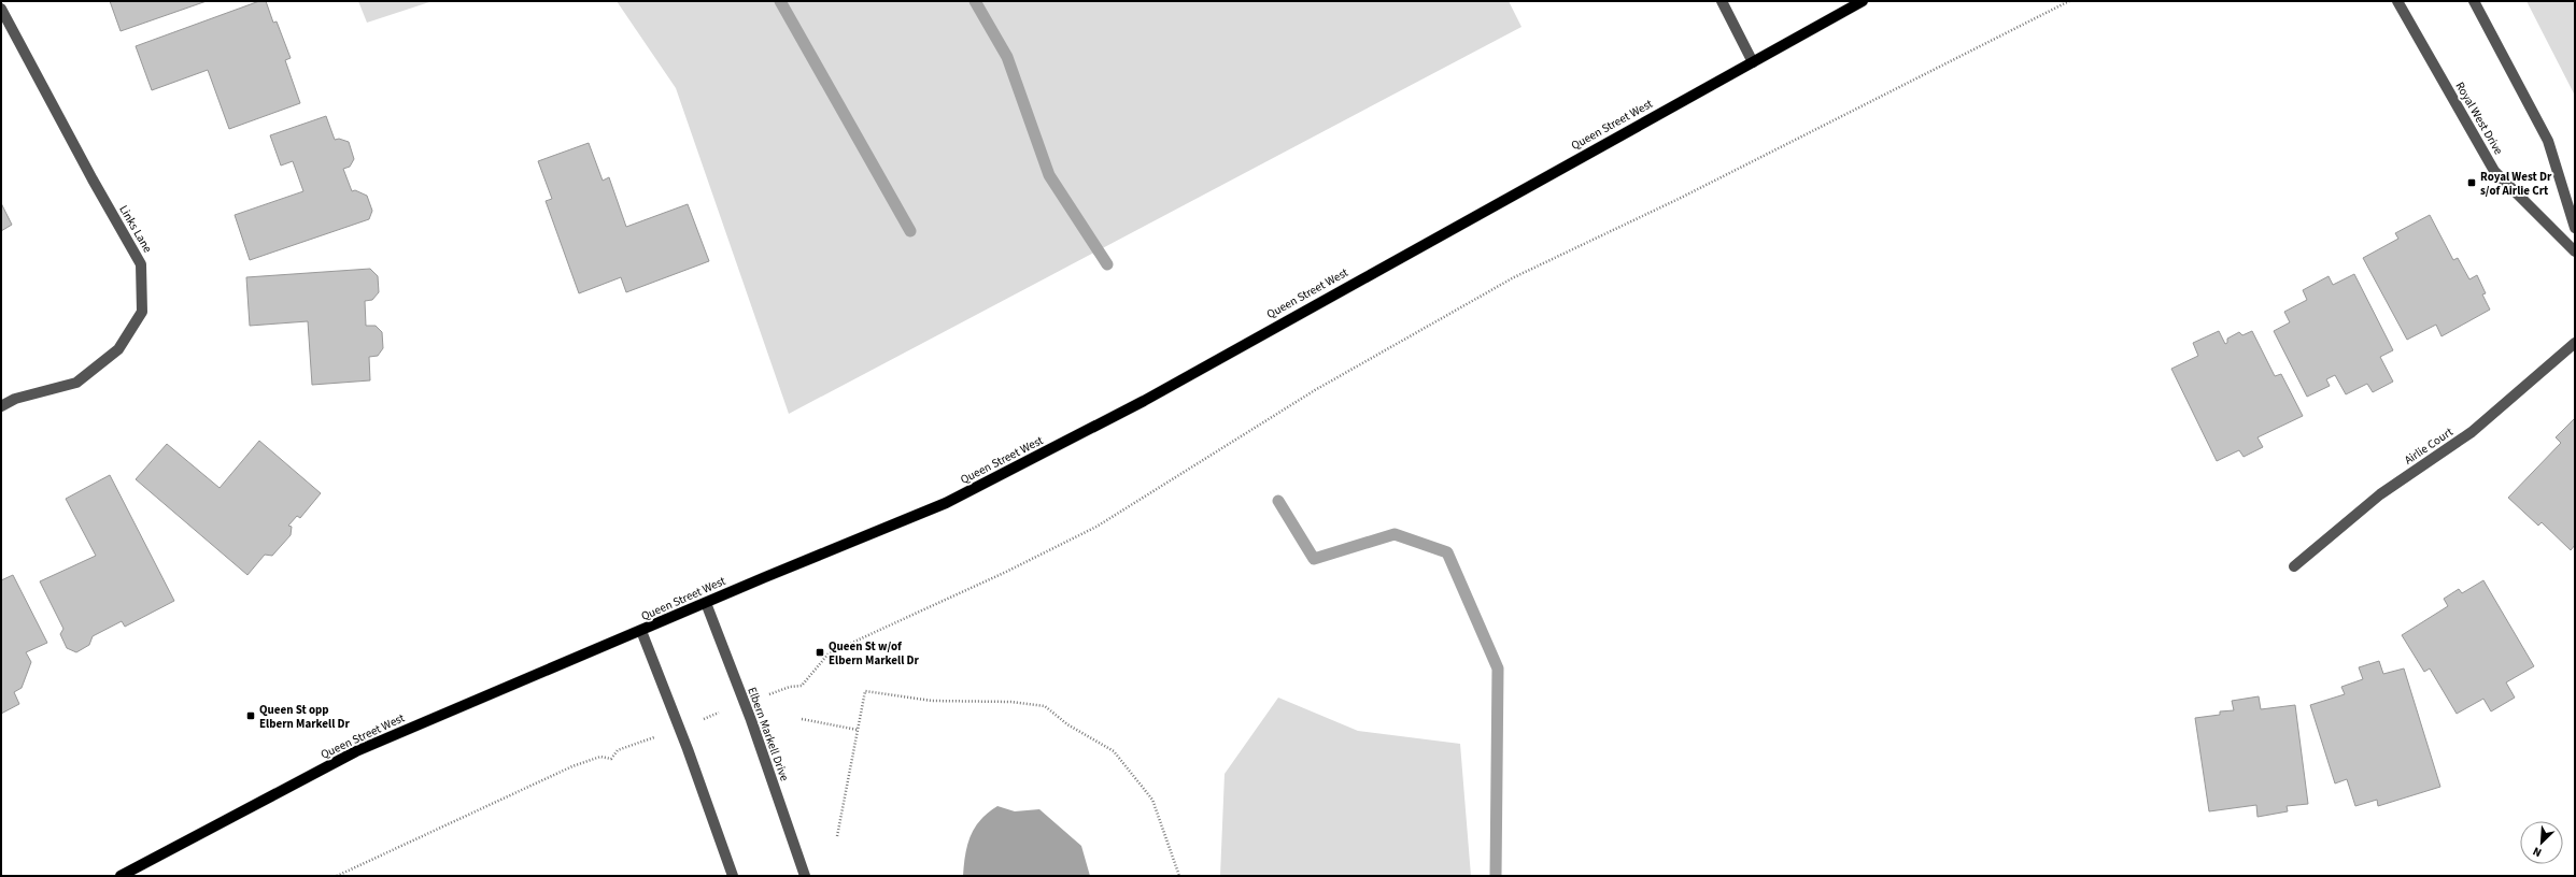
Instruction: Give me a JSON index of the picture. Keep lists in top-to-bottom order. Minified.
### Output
{"streets":{"main road":["Queen Street West"],"street":["Royal West Drive","Links Lane","Airlie Court","Elbern Markell Drive"]},"crossings":[["Queen Street West","Elbern Markell Drive"]],"places":{"transit":["Royal West Dr s/of Airlie Crt","Queen St w/of Elbern Markell Dr","Queen St opp Elbern Markell Dr"]},"north":"bottom left"}
